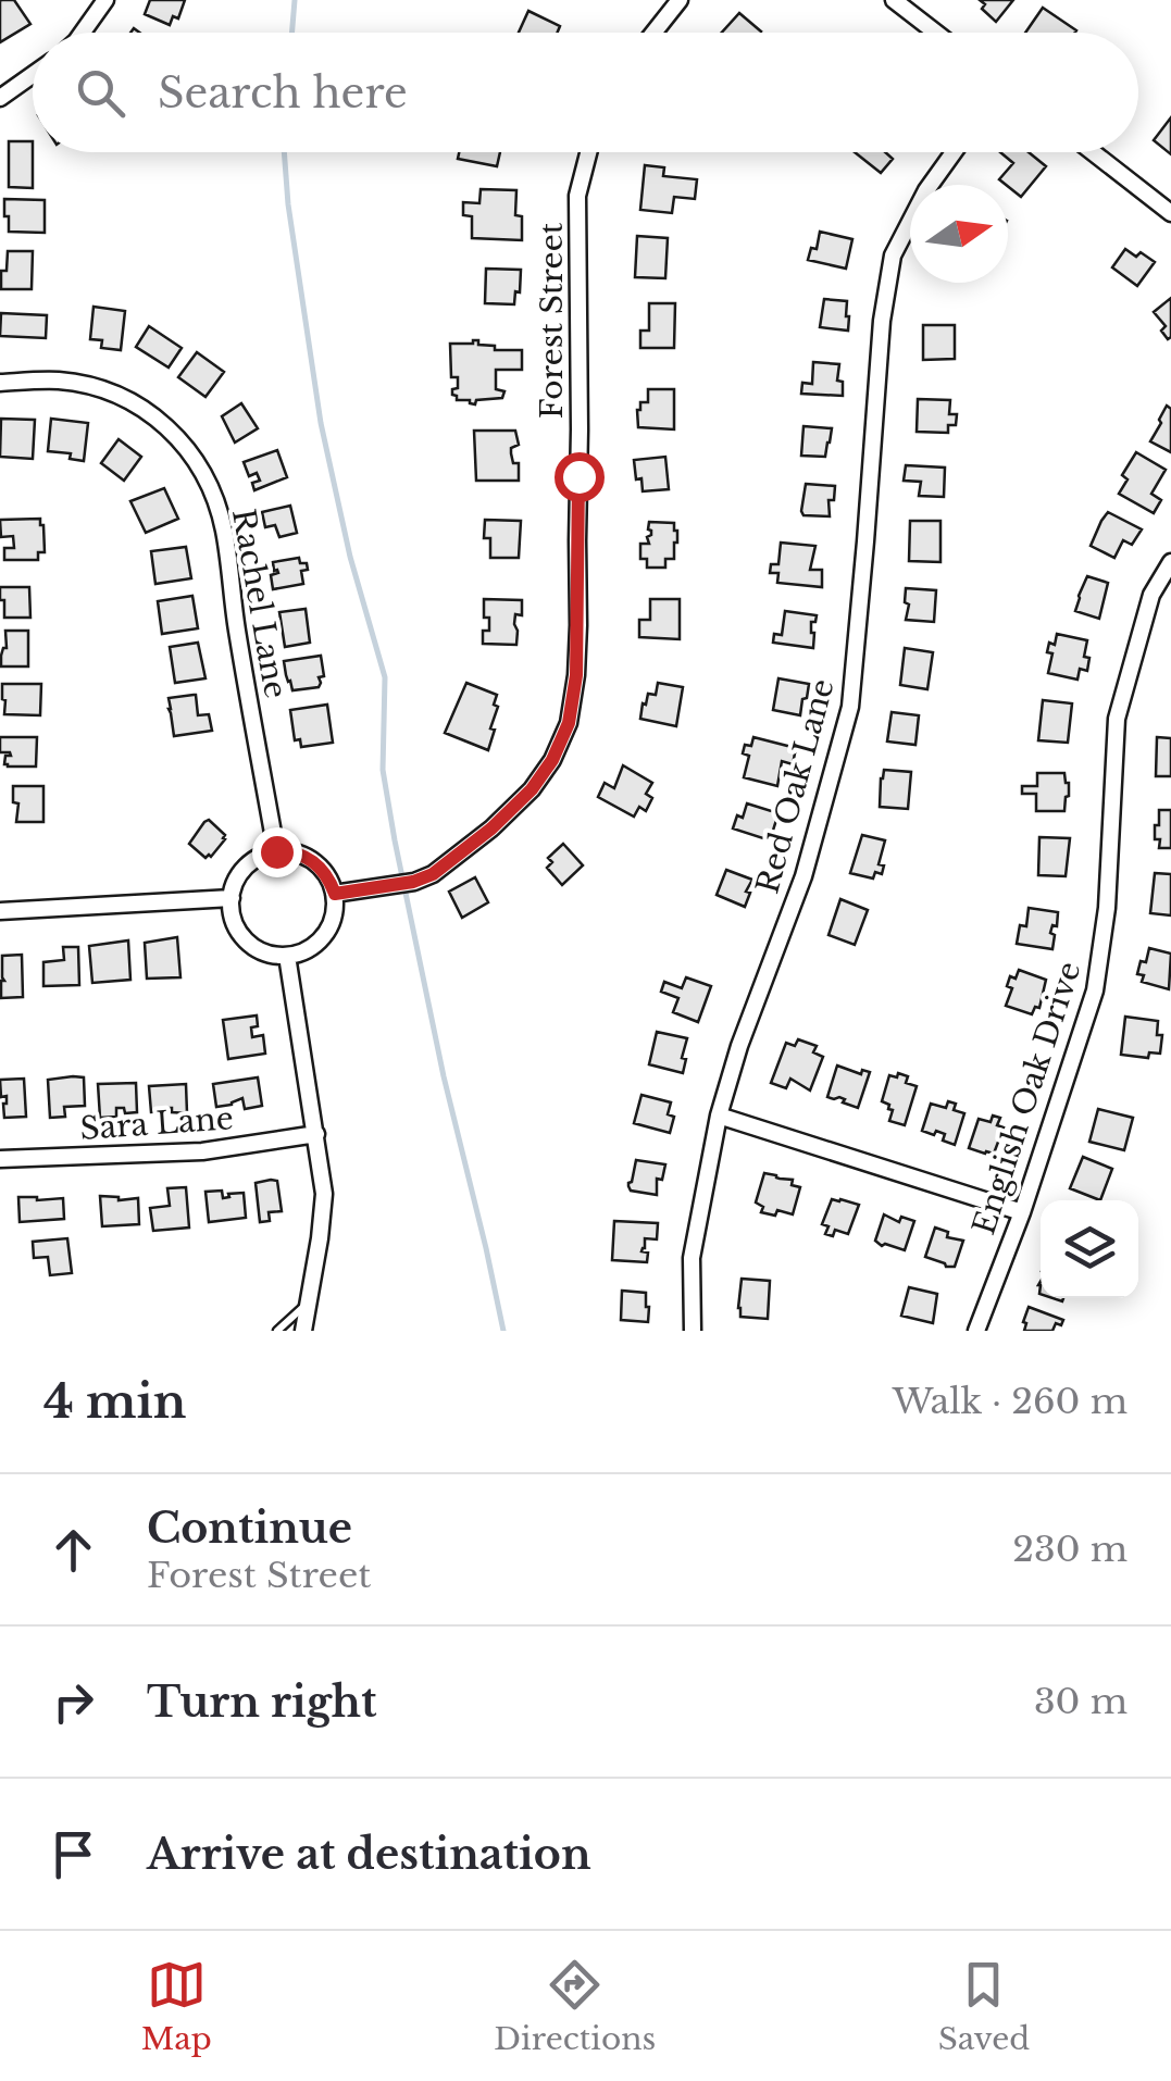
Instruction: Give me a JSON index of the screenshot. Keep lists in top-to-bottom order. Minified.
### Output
{"streets":{"street":["Forest Street","Rachel Lane","Red Oak Lane","English Oak Drive","Sara Lane"]},"crossings":[["Forest Street","Rachel Lane"]],"north":"right","page":{"search":"Search here","heading":["4 min","Walk · 260 m"],"list":[["Continue","Forest Street","230 m"],["Turn right","30 m"],"Arrive at destination"],"nav":["Map","Directions","Saved"]}}
